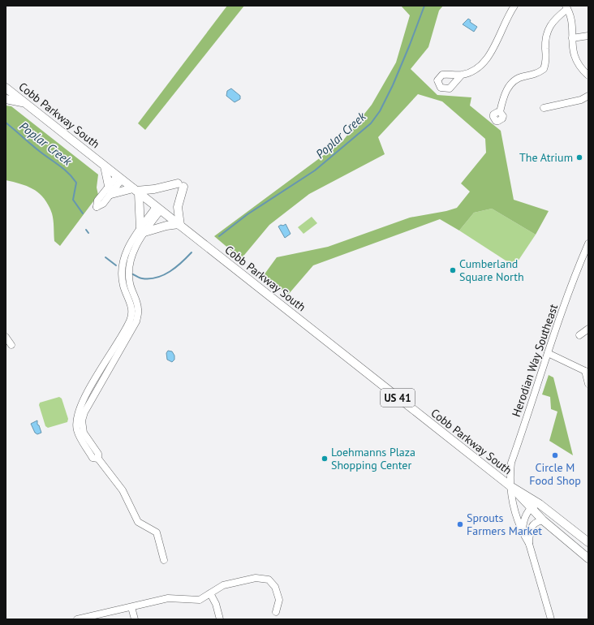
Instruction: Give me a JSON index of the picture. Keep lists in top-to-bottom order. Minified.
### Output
{"streets":{"main road":["Cobb Parkway South","US 41"],"street":["Herodian Way Southeast"]},"crossings":[["Cobb Parkway South","Herodian Way Southeast"]],"water":["Poplar Creek"],"places":["The Atrium","Cumberland Square North","Circle M Food Shop","Loehmanns Plaza Shopping Center","Sprouts Farmers Market"]}
